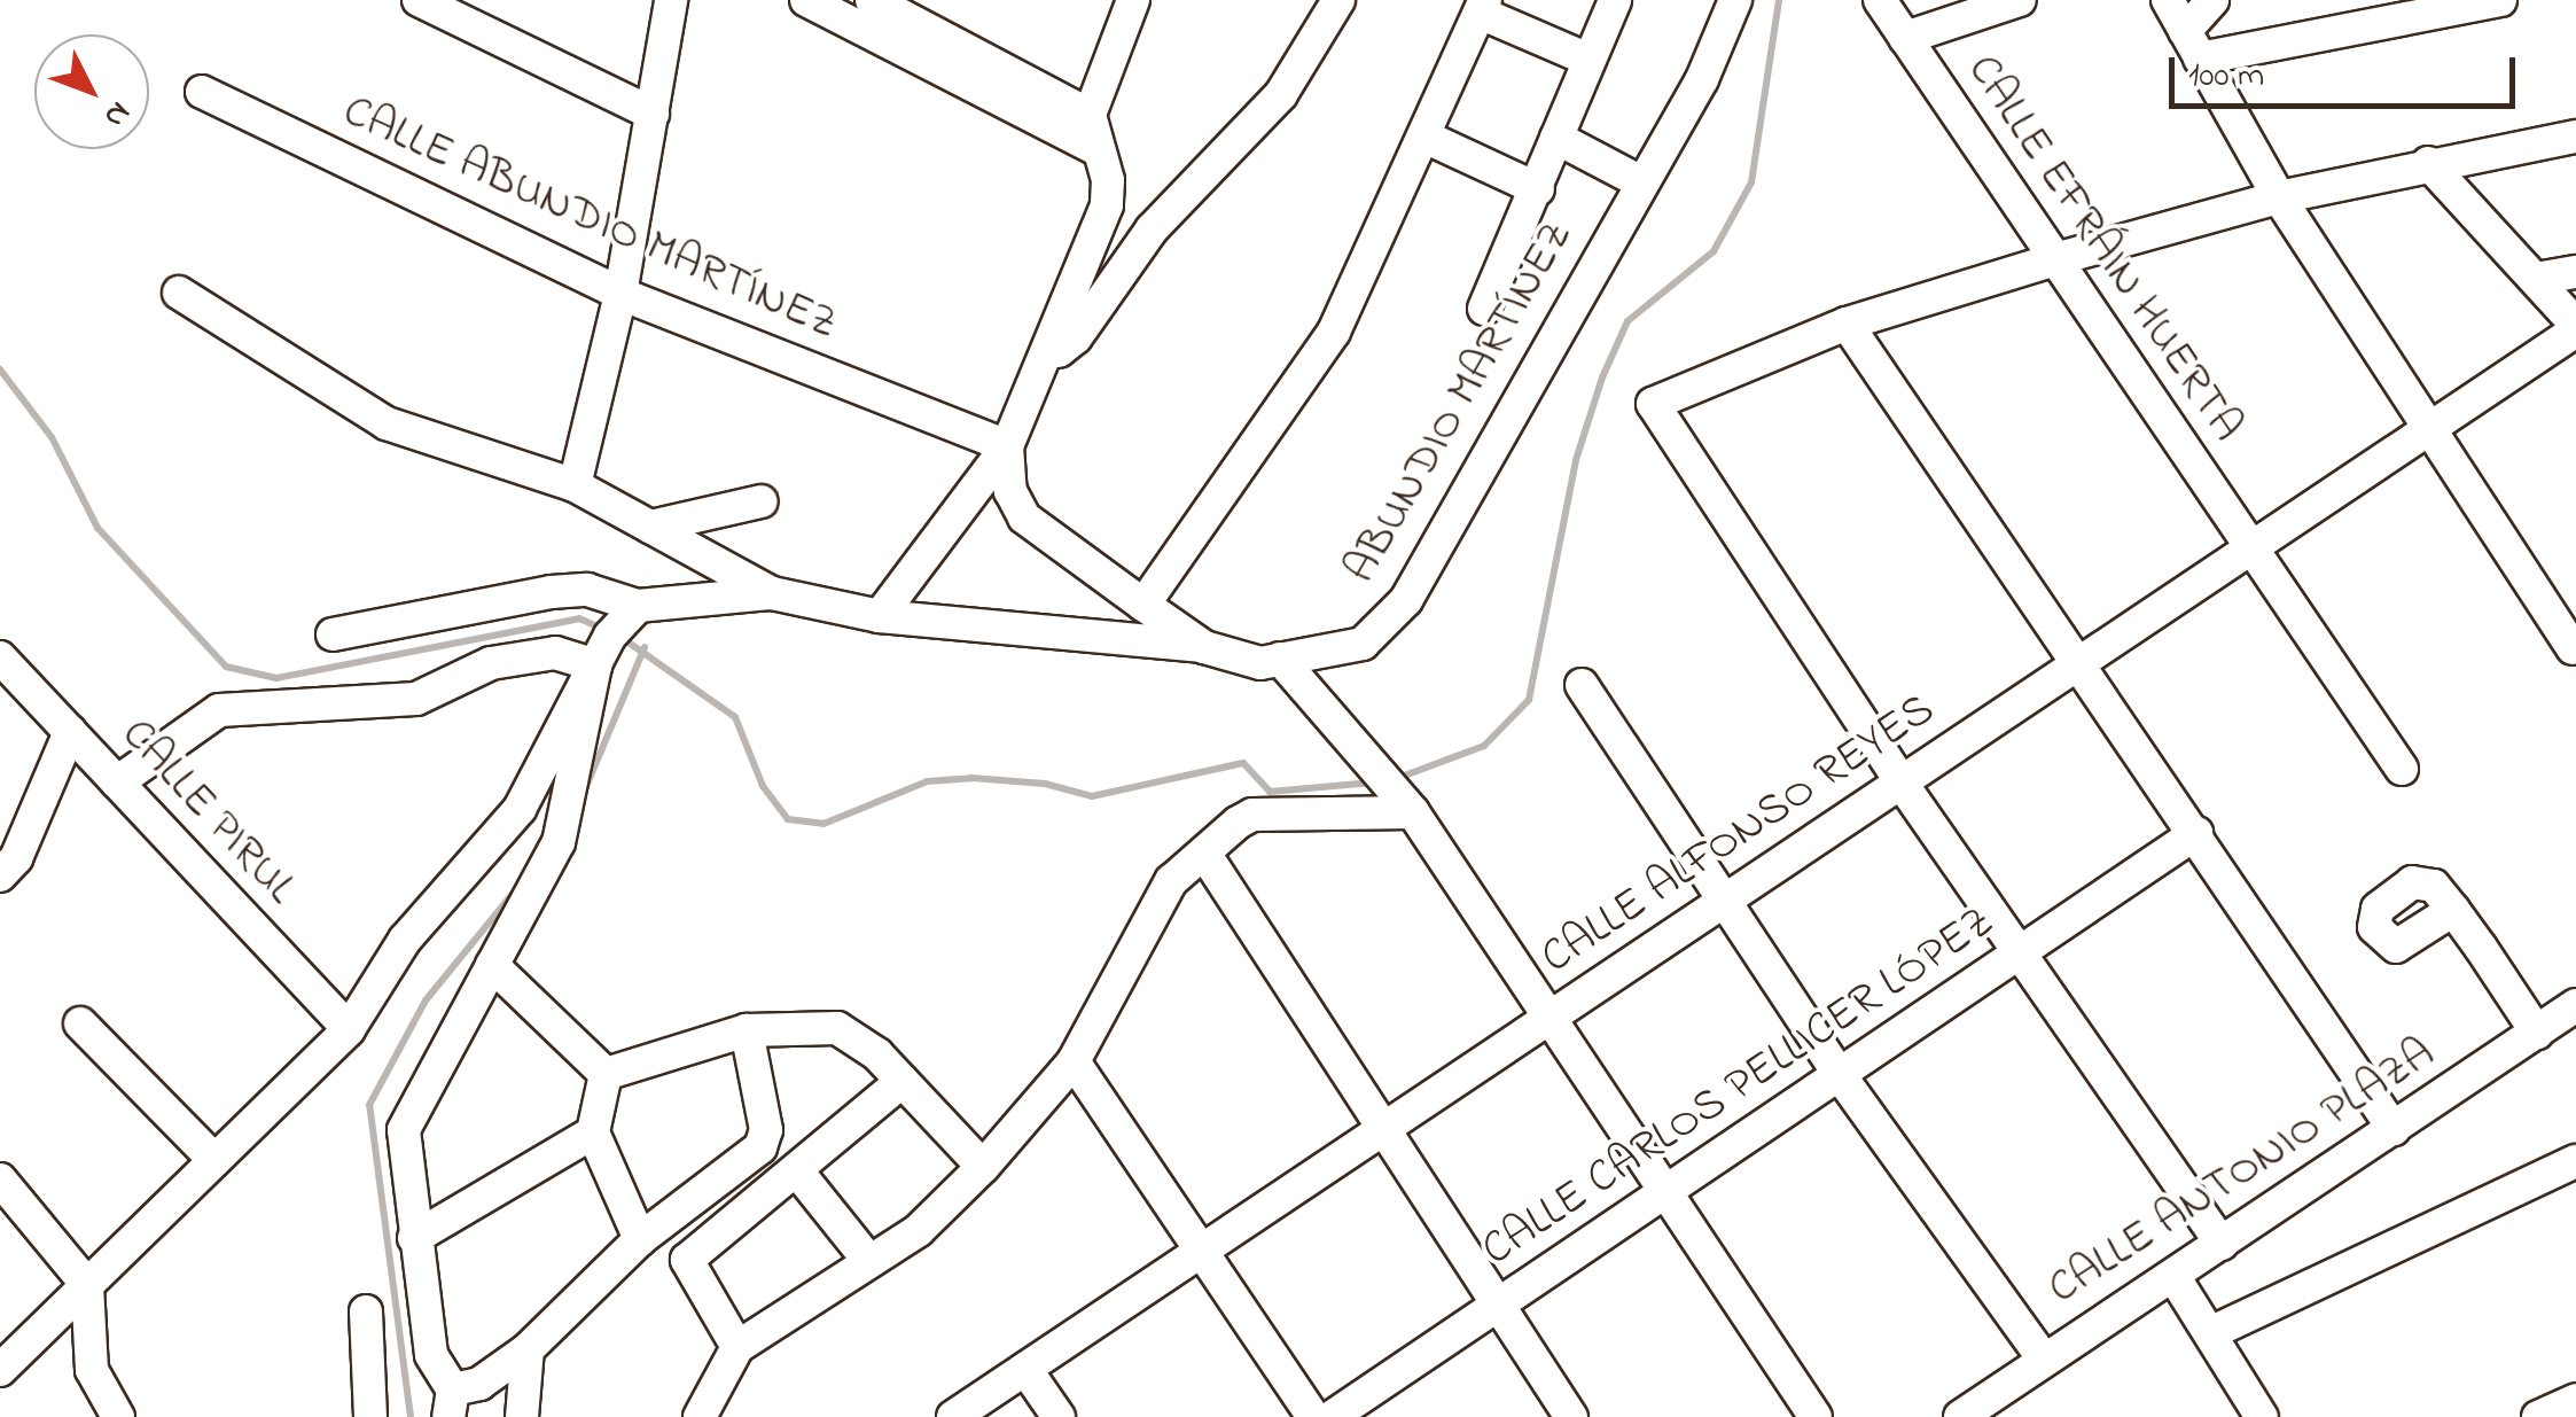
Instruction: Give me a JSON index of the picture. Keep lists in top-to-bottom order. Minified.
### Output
{"streets":{"street":["CALLE ABUNDIO MARTÍNEZ","CALLE EFRÁIN HUERTA","ABUNDIO MARTÍNEZ","CALLE PIRUL","CALLE ALFONSO REYES","CALLE CARLOS PELLICER LÓPEZ","CALLE ANTONIO PLAZA"]},"crossings":[["CALLE ABUNDIO MARTÍNEZ","ABUNDIO MARTÍNEZ"],["CALLE EFRÁIN HUERTA","CALLE ALFONSO REYES"]],"scale_bar":"100 m","north":"bottom right"}
